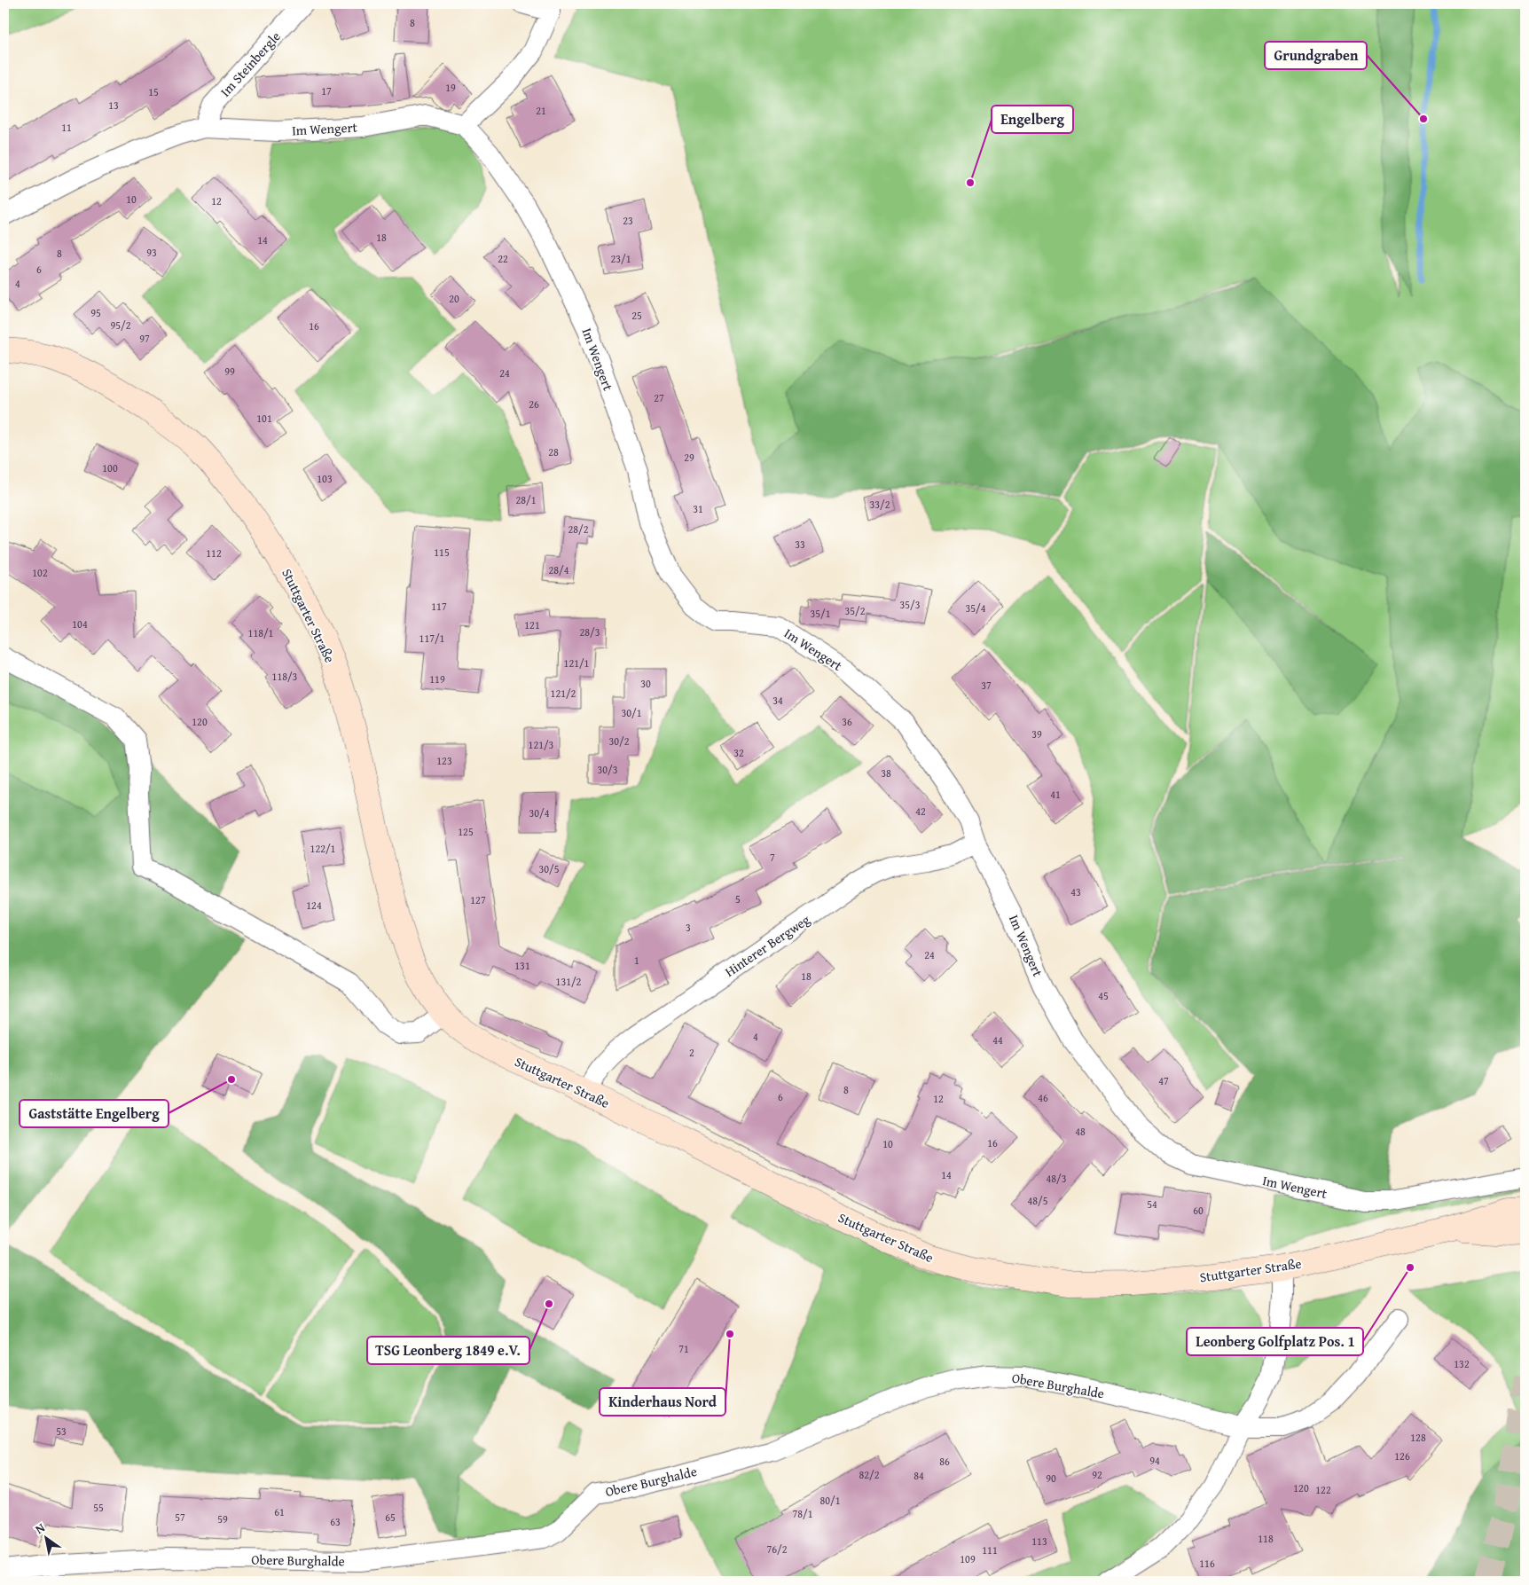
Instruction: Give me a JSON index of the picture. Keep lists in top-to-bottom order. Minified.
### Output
{"streets":{"main road":["Stuttgarter Straße"],"street":["Im Steinbergle","Im Wengert","Hinterer Bergweg","Obere Burghalde"]},"crossings":[["Im Steinbergle","Im Wengert"],["Im Wengert","Hinterer Bergweg"],["Stuttgarter Straße","Hinterer Bergweg"]],"places":["Grundgraben","Engelberg","Gaststätte Engelberg","Leonberg Golfplatz Pos. 1","TSG Leonberg 1849 e.V.","Kinderhaus Nord"],"house_numbers":["8","19","17","15","13","21","11","10","12","23","18","14","93","8","22","23/1","6","4","20","95","25","95/2","16","97","99","24","27","26","101","28","29","100","103","28/1","33/2","31","28/2","33","115","112","28/4","102","35/3","117","35/4","35/2","35/1","104","121","28/3","118/1","117/1","121/1","118/3","119","30","37","121/2","34","30/1","120","36","39","30/2","121/3","32","123","30/3","38","41","42","30/4","125","122/1","7","30/5","43","5","127","124","3","24","1","131","18","131/2","45","4","44","2","47","8","6","46","12","48","16","10","14","48/3","48/5","54","60","71","132","53","128","126","94","86","82/2","92","84","90","120","122","80/1","55","61","78/1","57","65","59","63","118","113","76/2","111","109","116"],"north":"top left"}
